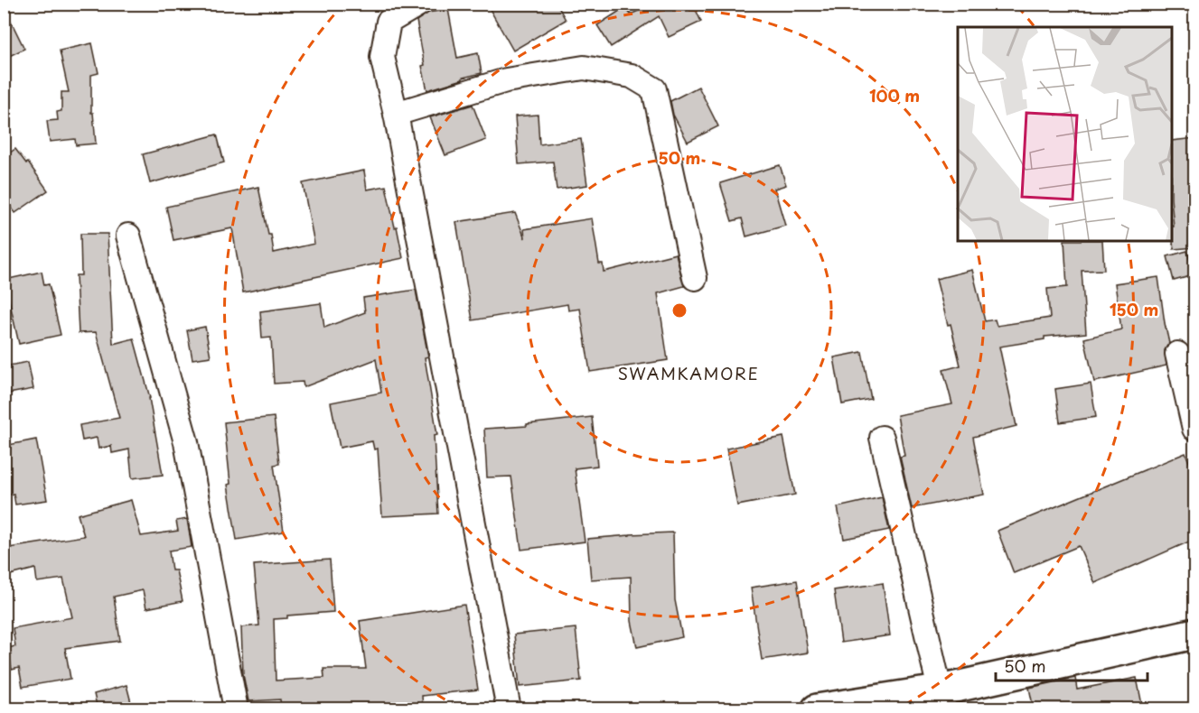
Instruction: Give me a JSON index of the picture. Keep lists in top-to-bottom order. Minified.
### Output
{"districts":["SWAMKAMORE"],"scale_bar":"50 m","rings":["100 m","50 m","150 m"]}
